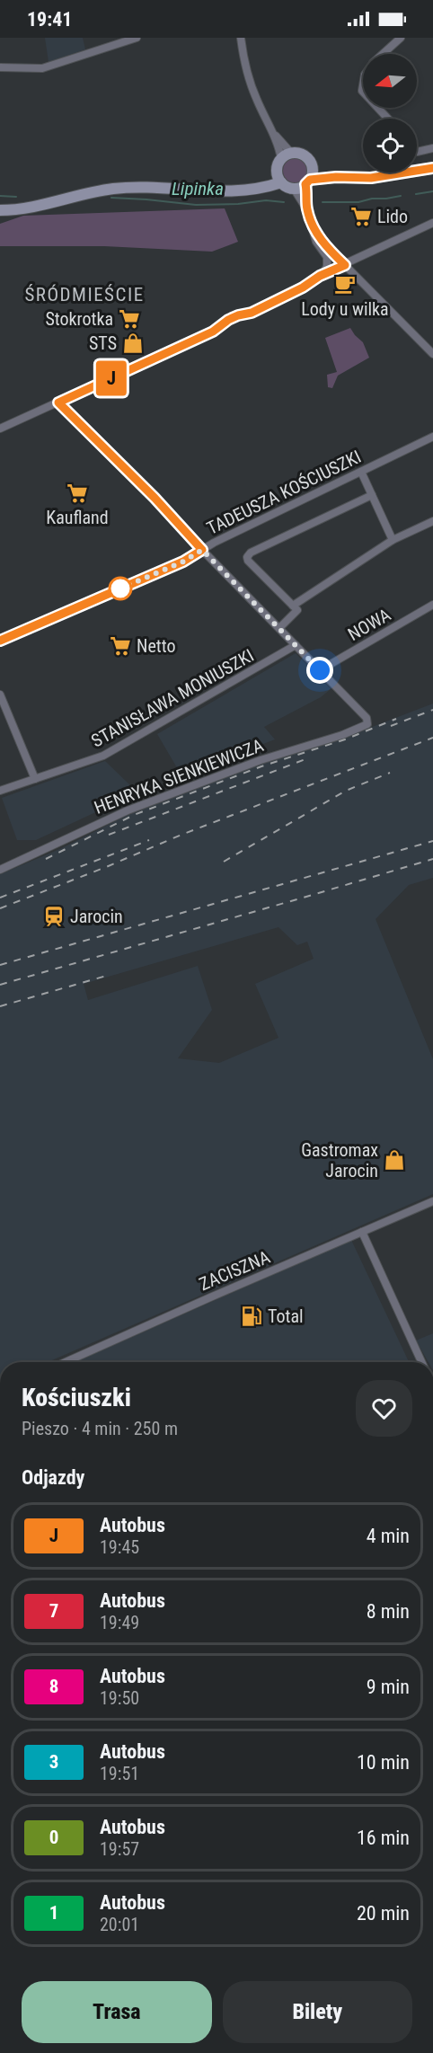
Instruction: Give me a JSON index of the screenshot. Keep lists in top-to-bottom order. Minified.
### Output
{"streets":{"street":["TADEUSZA KOŚCIUSZKI","NOWA","STANISŁAWA MONIUSZKI","HENRYKA SIENKIEWICZA","ZACISZNA"]},"crossings":[["NOWA","HENRYKA SIENKIEWICZA"]],"districts":["ŚRÓDMIEŚCIE"],"water":["Lipinka"],"places":{"supermarket":["Lido","Stokrotka","Kaufland","Netto"],"cafe":["Lody u wilka"],"shop":["STS","Gastromax Jarocin"],"station":["Jarocin"],"fuel station":["Total"]},"lines":["bus line J"],"north":"left","page":{"status":"19:41","on_map":"J","heading":[["Kościuszki","Pieszo · 4 min · 250 m"],"Odjazdy"],"list":[{"mark":"J","name":"Autobus","note":"19:45","value":"4 min"},{"mark":"7","name":"Autobus","note":"19:49","value":"8 min"},{"mark":"8","name":"Autobus","note":"19:50","value":"9 min"},{"mark":"3","name":"Autobus","note":"19:51","value":"10 min"},{"mark":"0","name":"Autobus","note":"19:57","value":"16 min"},{"mark":"1","name":"Autobus","note":"20:01","value":"20 min"}],"buttons":["Trasa","Bilety"]}}
